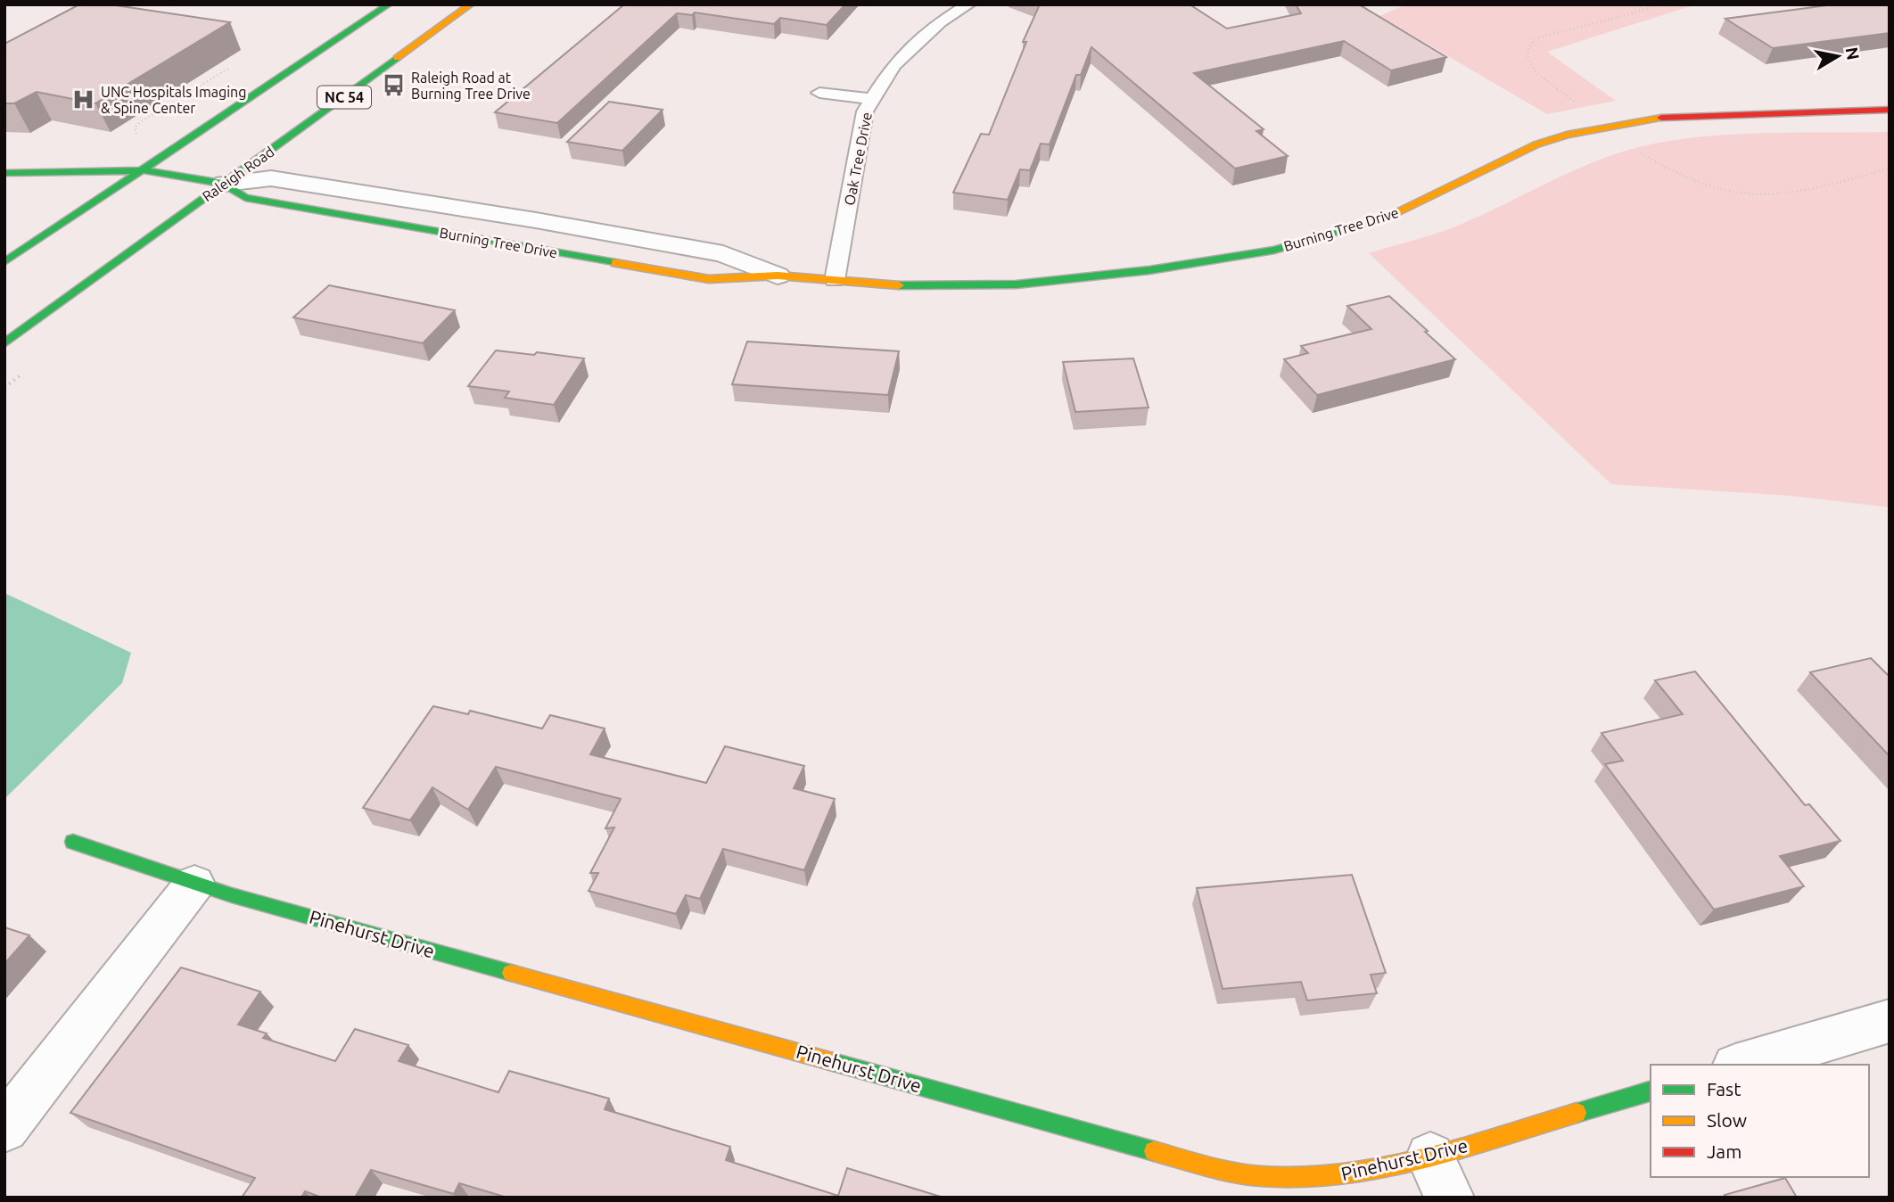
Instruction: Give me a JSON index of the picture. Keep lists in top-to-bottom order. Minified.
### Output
{"streets":{"street":["NC 54","Raleigh Road","Burning Tree Drive","Pinehurst Drive"],"lane":["Oak Tree Drive"]},"crossings":[["Oak Tree Drive","Burning Tree Drive"],["Raleigh Road","Burning Tree Drive"]],"places":{"bus stop":["Raleigh Road at Burning Tree Drive"],"hospital":["UNC Hospitals Imaging & Spine Center"]},"legend":["Fast","Slow","Jam"],"north":"right"}
